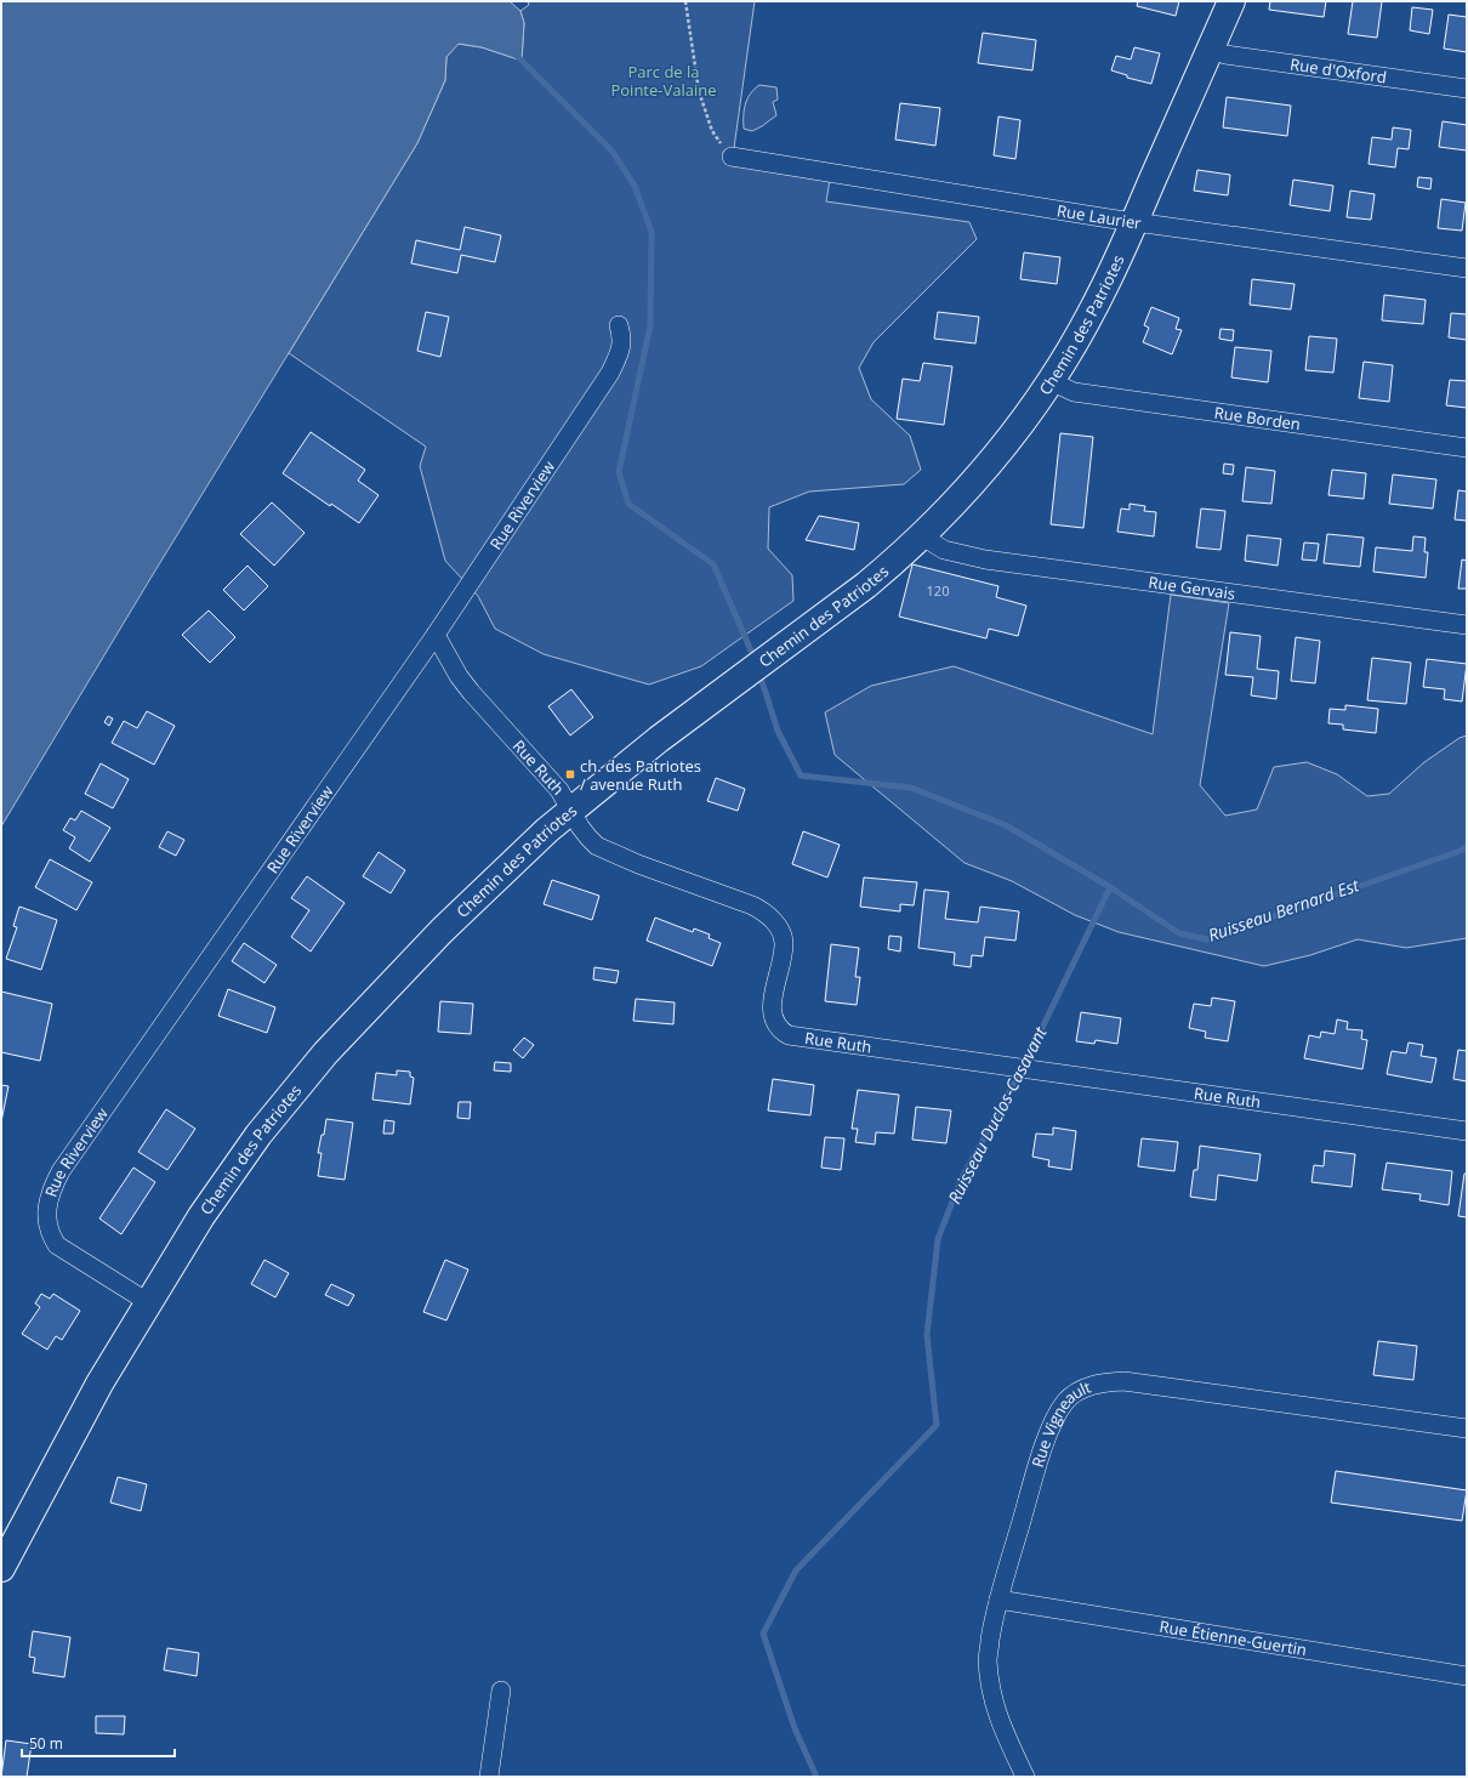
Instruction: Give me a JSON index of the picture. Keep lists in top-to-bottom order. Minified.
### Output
{"streets":{"main road":["Chemin des Patriotes"],"street":["Rue d'Oxford","Rue Laurier","Rue Borden","Rue Riverview","Rue Gervais","Rue Ruth","Rue Vigneault","Rue Étienne-Guertin"]},"crossings":[["Rue d'Oxford","Chemin des Patriotes"],["Rue Laurier","Chemin des Patriotes"],["Chemin des Patriotes","Rue Borden"],["Chemin des Patriotes","Rue Riverview"],["Chemin des Patriotes","Rue Gervais"],["Chemin des Patriotes","Rue Ruth"],["Rue Riverview","Rue Ruth"],["Rue Vigneault","Rue Étienne-Guertin"]],"water":["Ruisseau Bernard Est","Ruisseau Duclos-Casavant"],"parks":["Parc de la Pointe-Valaine"],"places":{"transit":["ch. des Patriotes / avenue Ruth"]},"house_numbers":["120"],"scale_bar":"50 m"}
